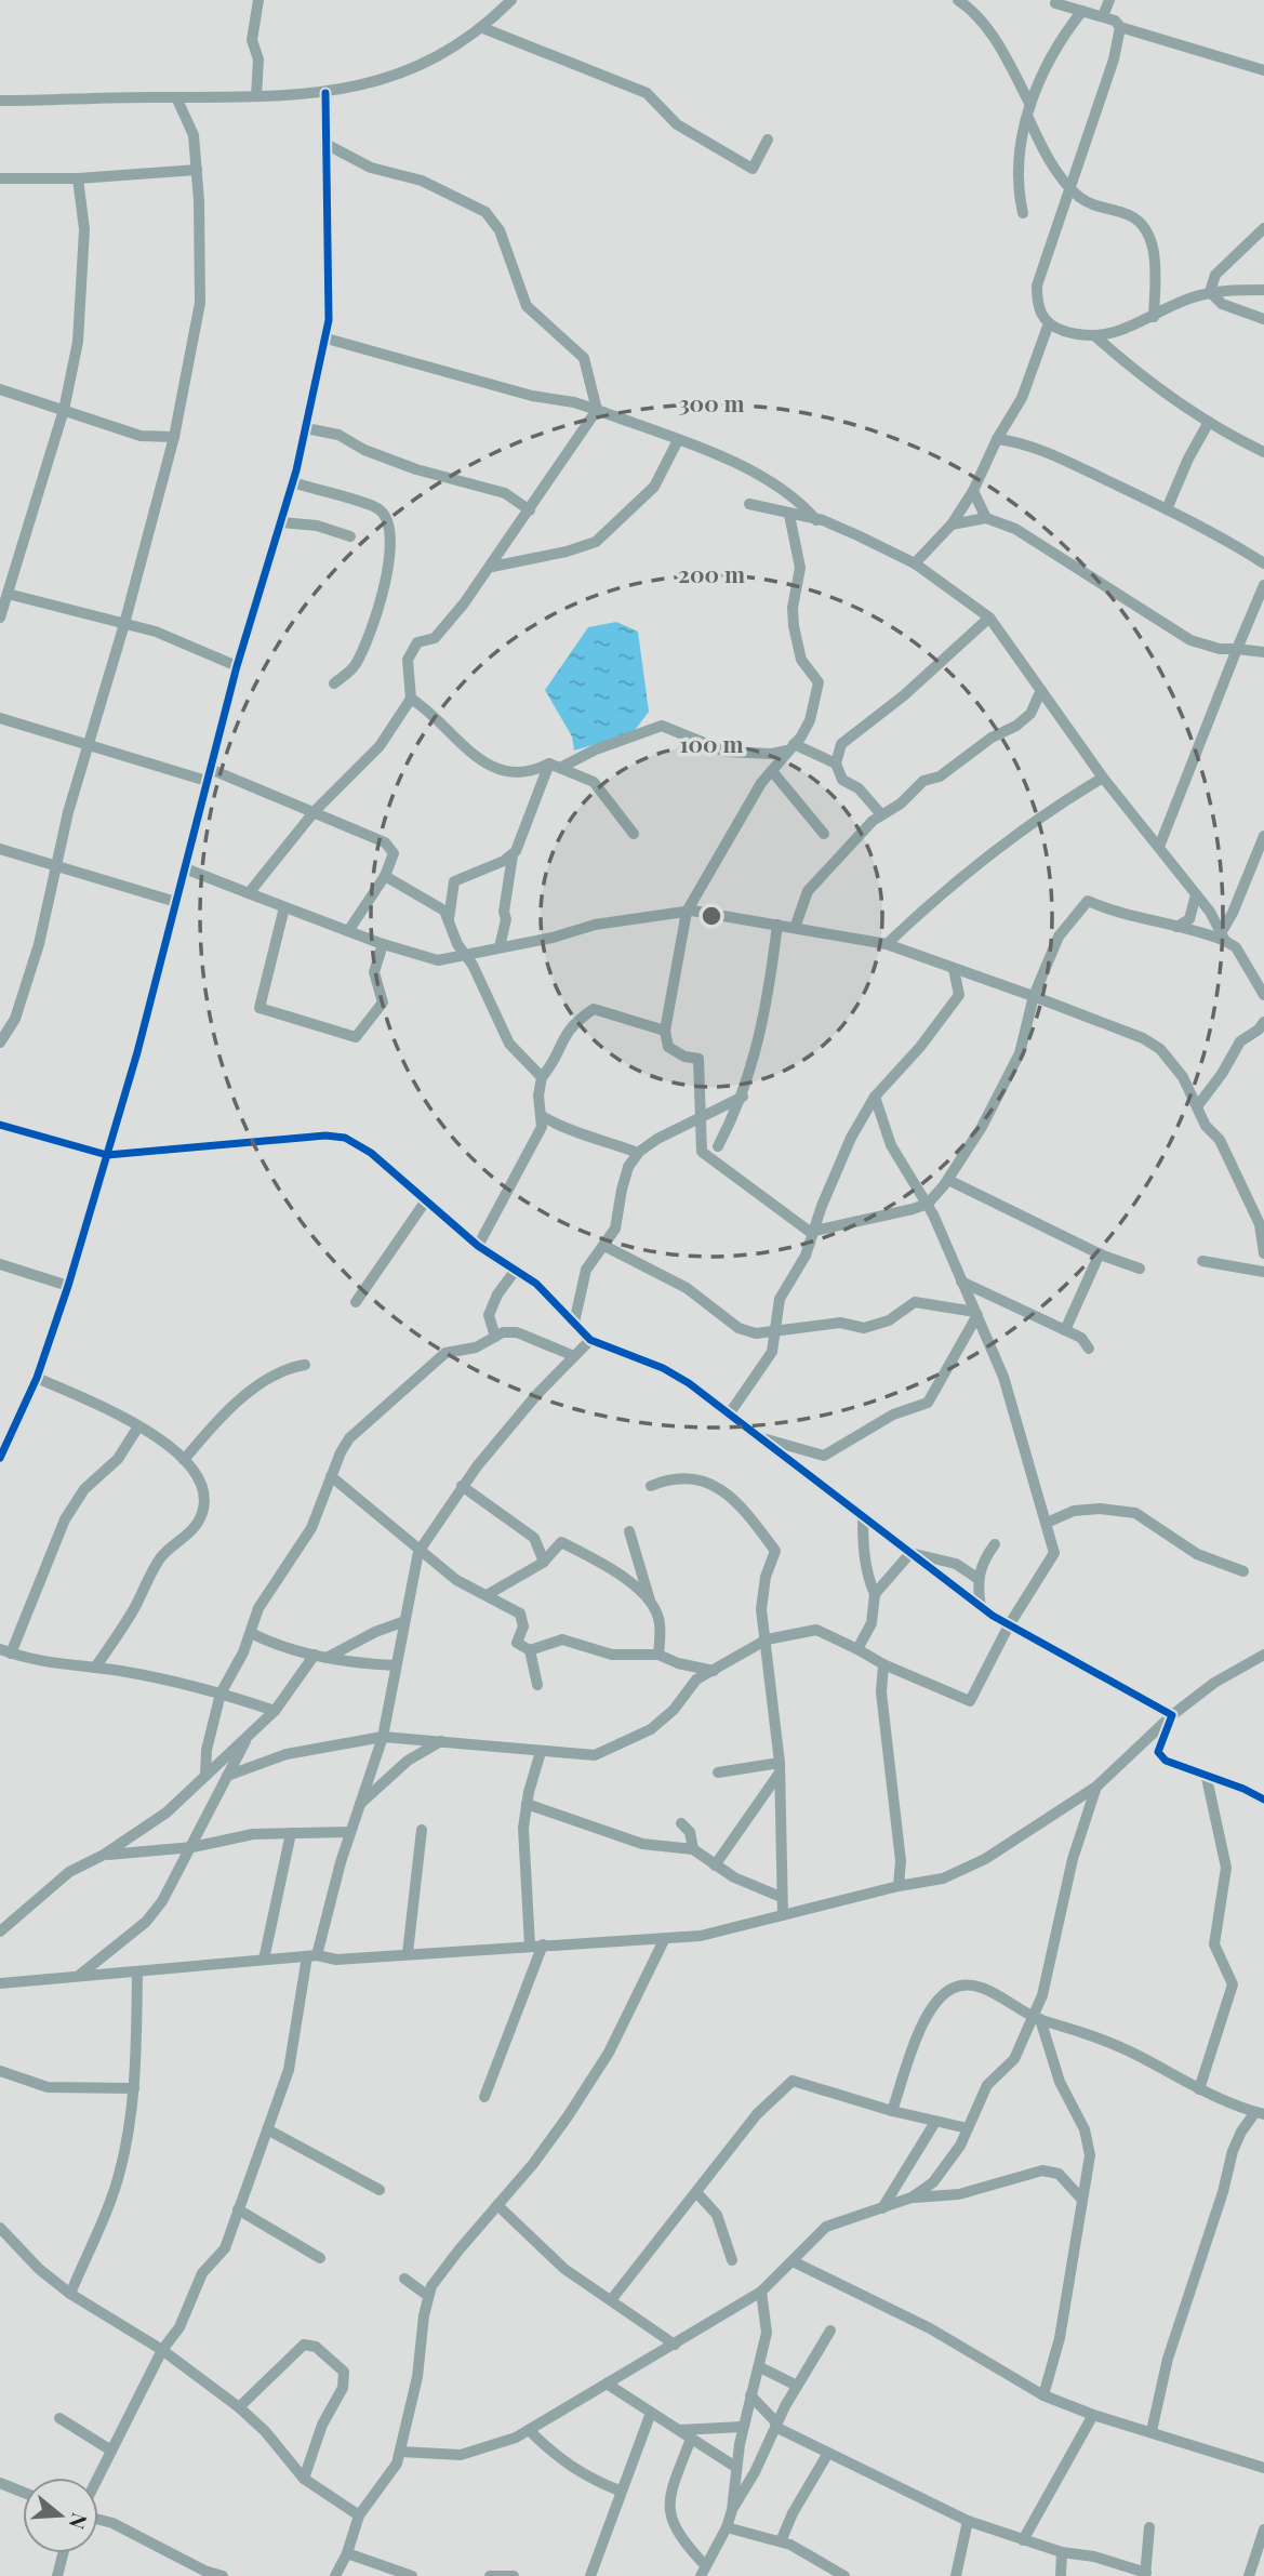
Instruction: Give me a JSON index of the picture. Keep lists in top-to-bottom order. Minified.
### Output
{"north":"right","rings":["300 m","200 m","100 m"]}
